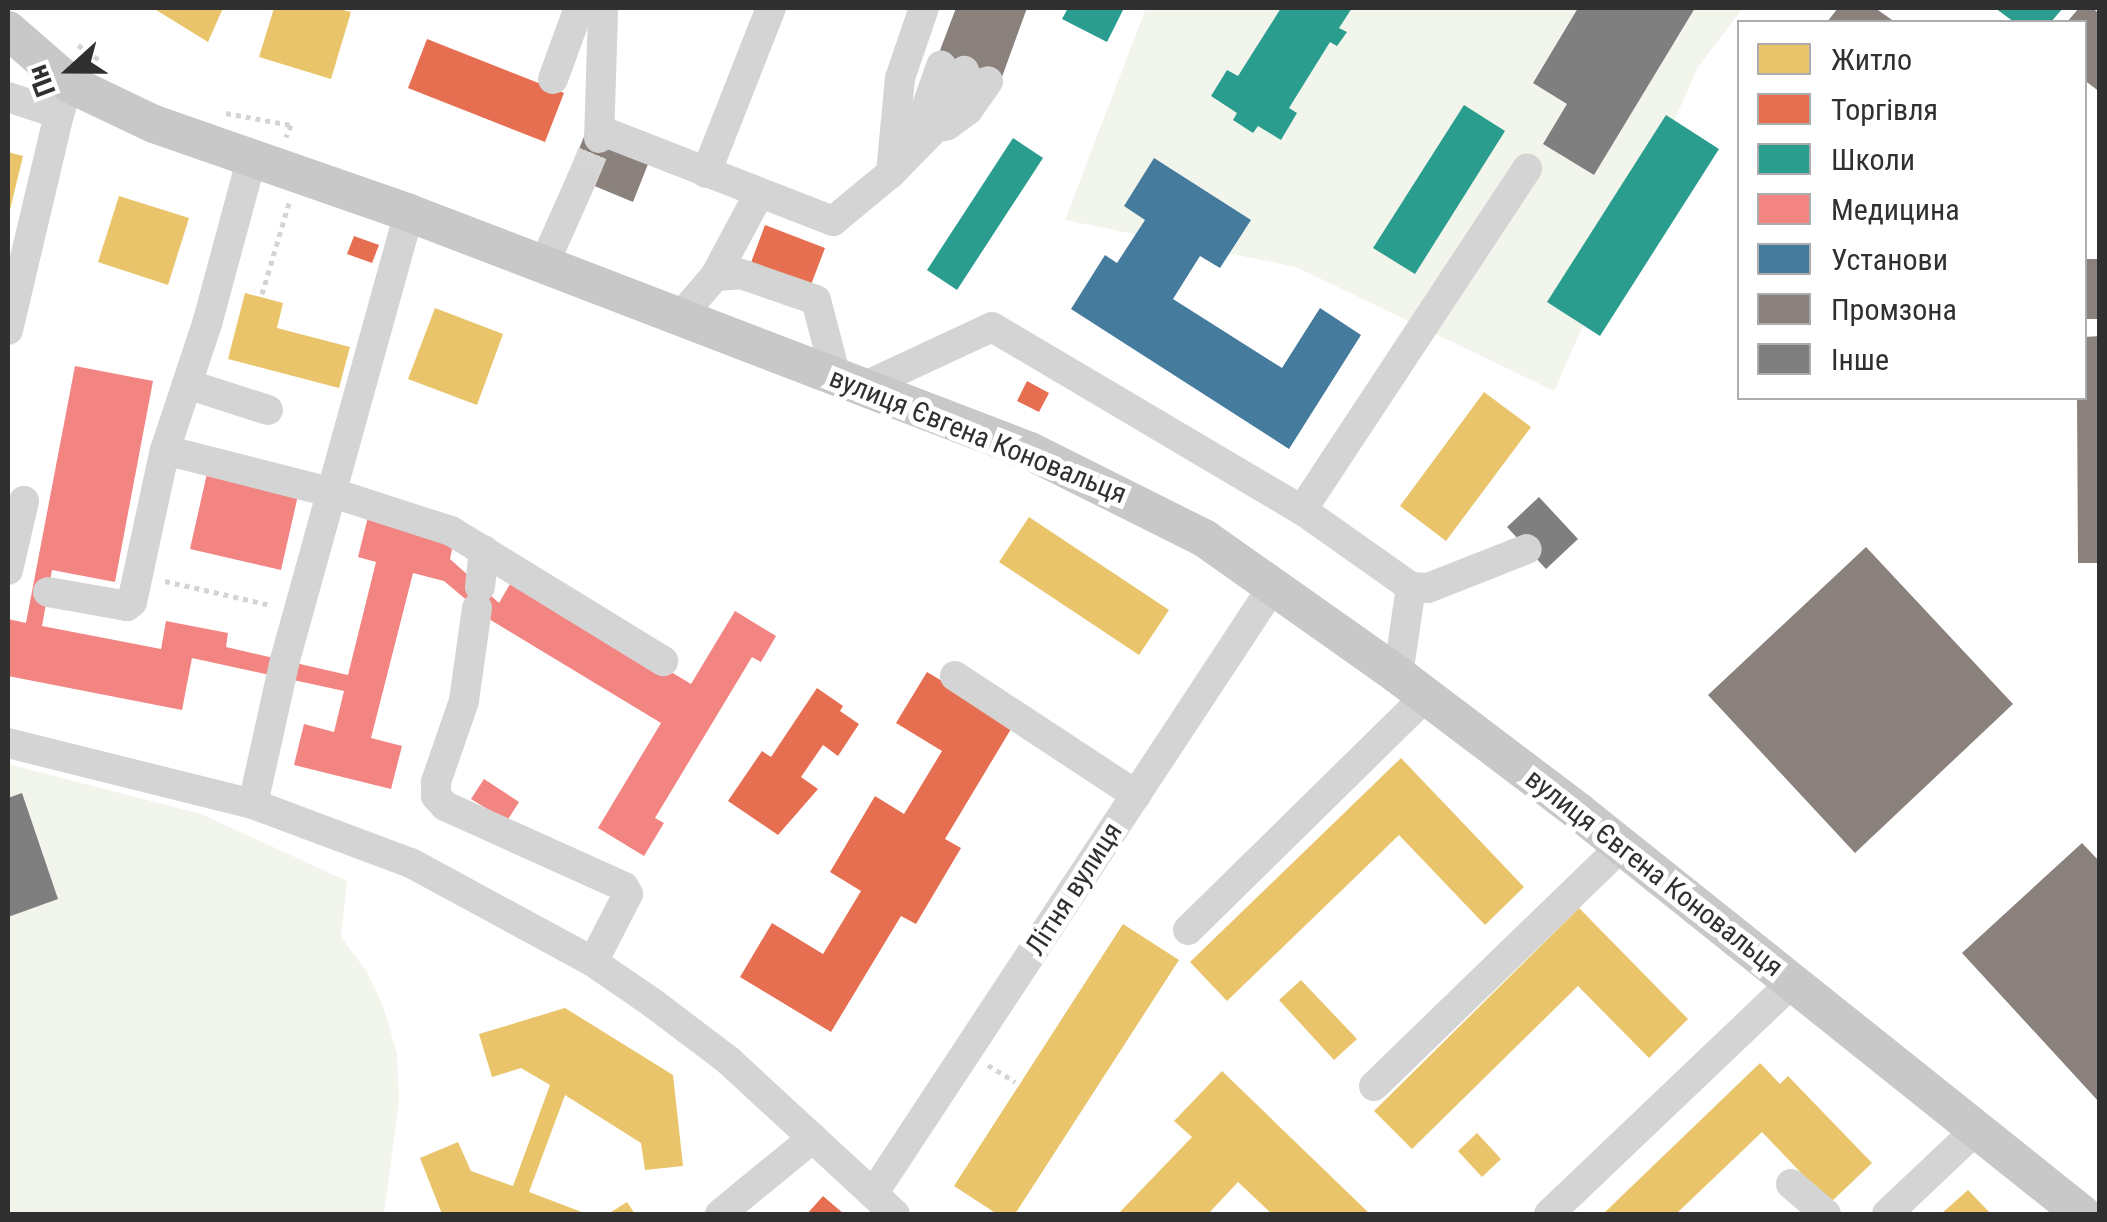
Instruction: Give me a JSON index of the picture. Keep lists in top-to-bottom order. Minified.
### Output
{"streets":{"main road":["вулиця Євгена Коновальця"],"street":["Літня вулиця"]},"crossings":[["вулиця Євгена Коновальця","Літня вулиця"]],"legend":["Житло","Торгівля","Школи","Медицина","Установи","Промзона","Інше"],"north":"left"}
